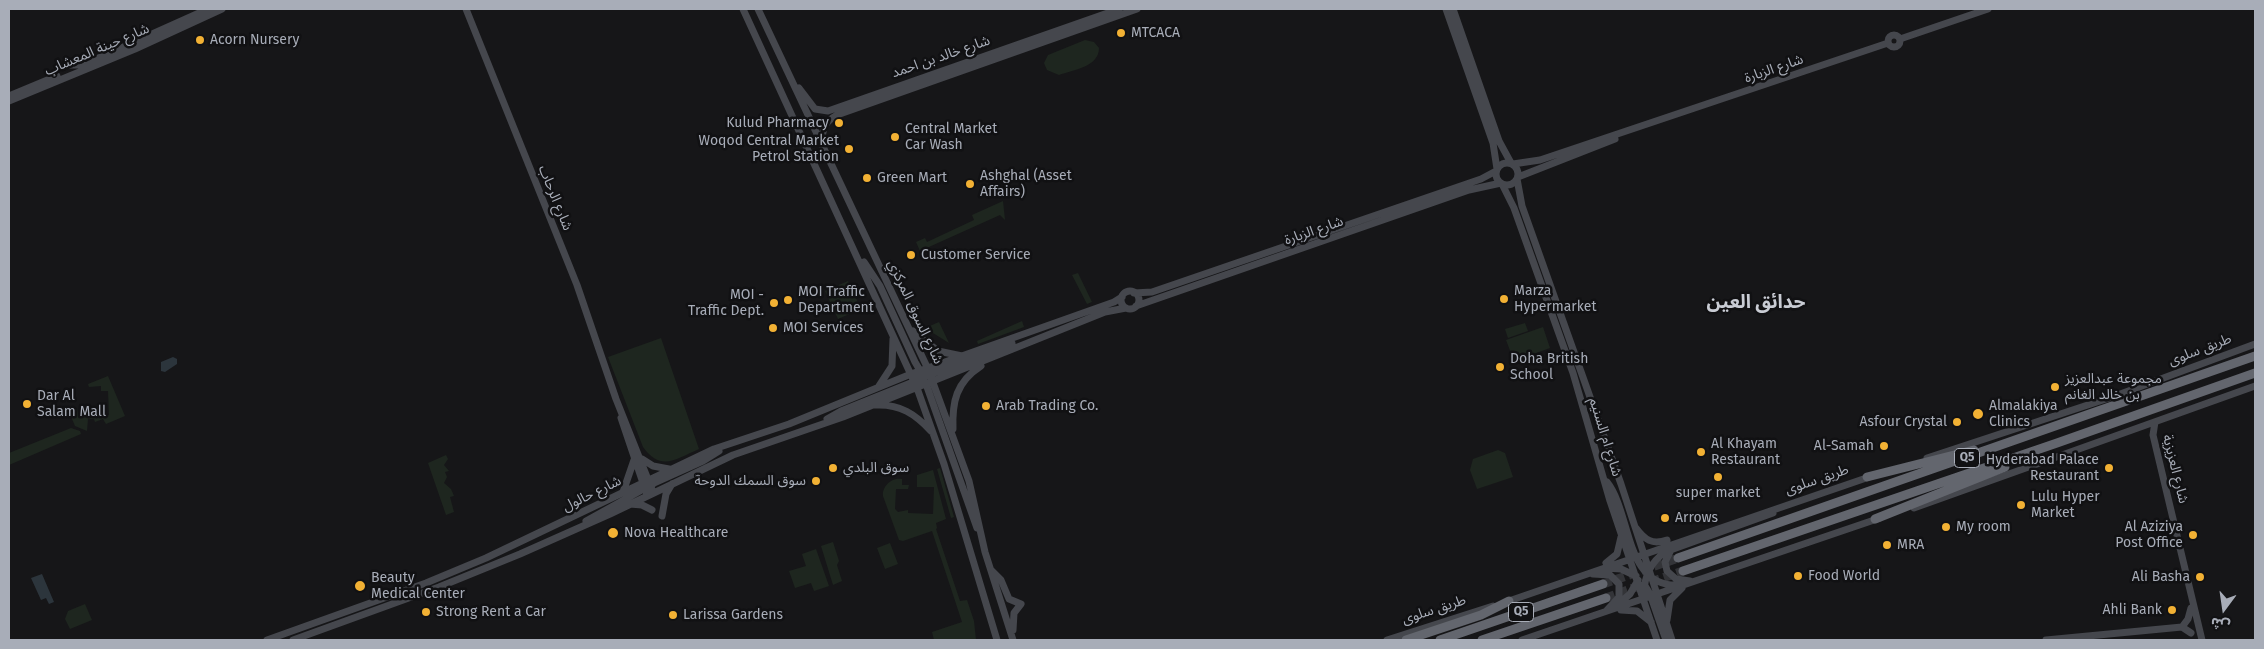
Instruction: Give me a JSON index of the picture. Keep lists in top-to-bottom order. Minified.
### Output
{"streets":{"highway":["طريق سلوى","Q5"],"main road":["شارع حينة المعشاب","شارع خالد بن احمد","شارع الزبارة","شارع الرحاب","شارع السوق المركزي","شارع ام السنيم","شارع العزيزية","شارع حالول"]},"crossings":[["شارع خالد بن احمد","شارع السوق المركزي"],["شارع الزبارة","شارع ام السنيم"],["شارع الرحاب","شارع حالول"],["شارع السوق المركزي","شارع حالول"],["طريق سلوى","شارع ام السنيم"]],"districts":["حدائق العين"],"places":["MTCACA","Acorn Nursery","Kulud Pharmacy","Central Market Car Wash","Woqod Central Market Petrol Station","Green Mart","Ashghal (Asset Affairs)","Customer Service","Marza Hypermarket","MOI Traffic Department","MOI - Traffic Dept.","MOI Services","Doha British School","مجموعة عبدالعزيز بن خالد الغانم","Dar Al Salam Mall","Arab Trading Co.","Almalakiya Clinics","Asfour Crystal","Al-Samah","Al Khayam Restaurant","سوق البلدي","Hyderabad Palace Restaurant","super market","سوق السمك الدوحة","Lulu Hyper Market","Arrows","My room","Nova Healthcare","Al Aziziya Post Office","MRA","Food World","Ali Basha","Beauty Medical Center","Ahli Bank","Strong Rent a Car","Larissa Gardens"],"north":"bottom"}
